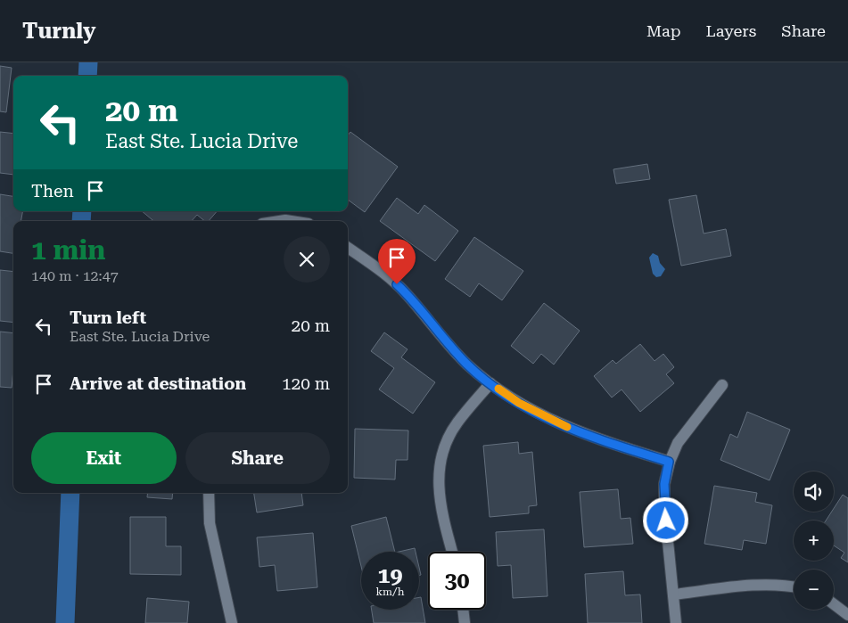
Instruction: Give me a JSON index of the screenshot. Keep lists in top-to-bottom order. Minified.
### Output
{"page":{"header":"Turnly","nav":["Map","Layers","Share"],"turn":["20 m","East Ste. Lucia Drive"],"then":"Then","heading":["1 min","140 m · 12:47"],"list":[{"name":"Turn left","note":"East Ste. Lucia Drive","value":"20 m"},{"name":"Arrive at destination","value":"120 m"}],"buttons":["Exit","Share"],"map_buttons":["+","−"],"speed":"19 km/h","limit":"30"}}
